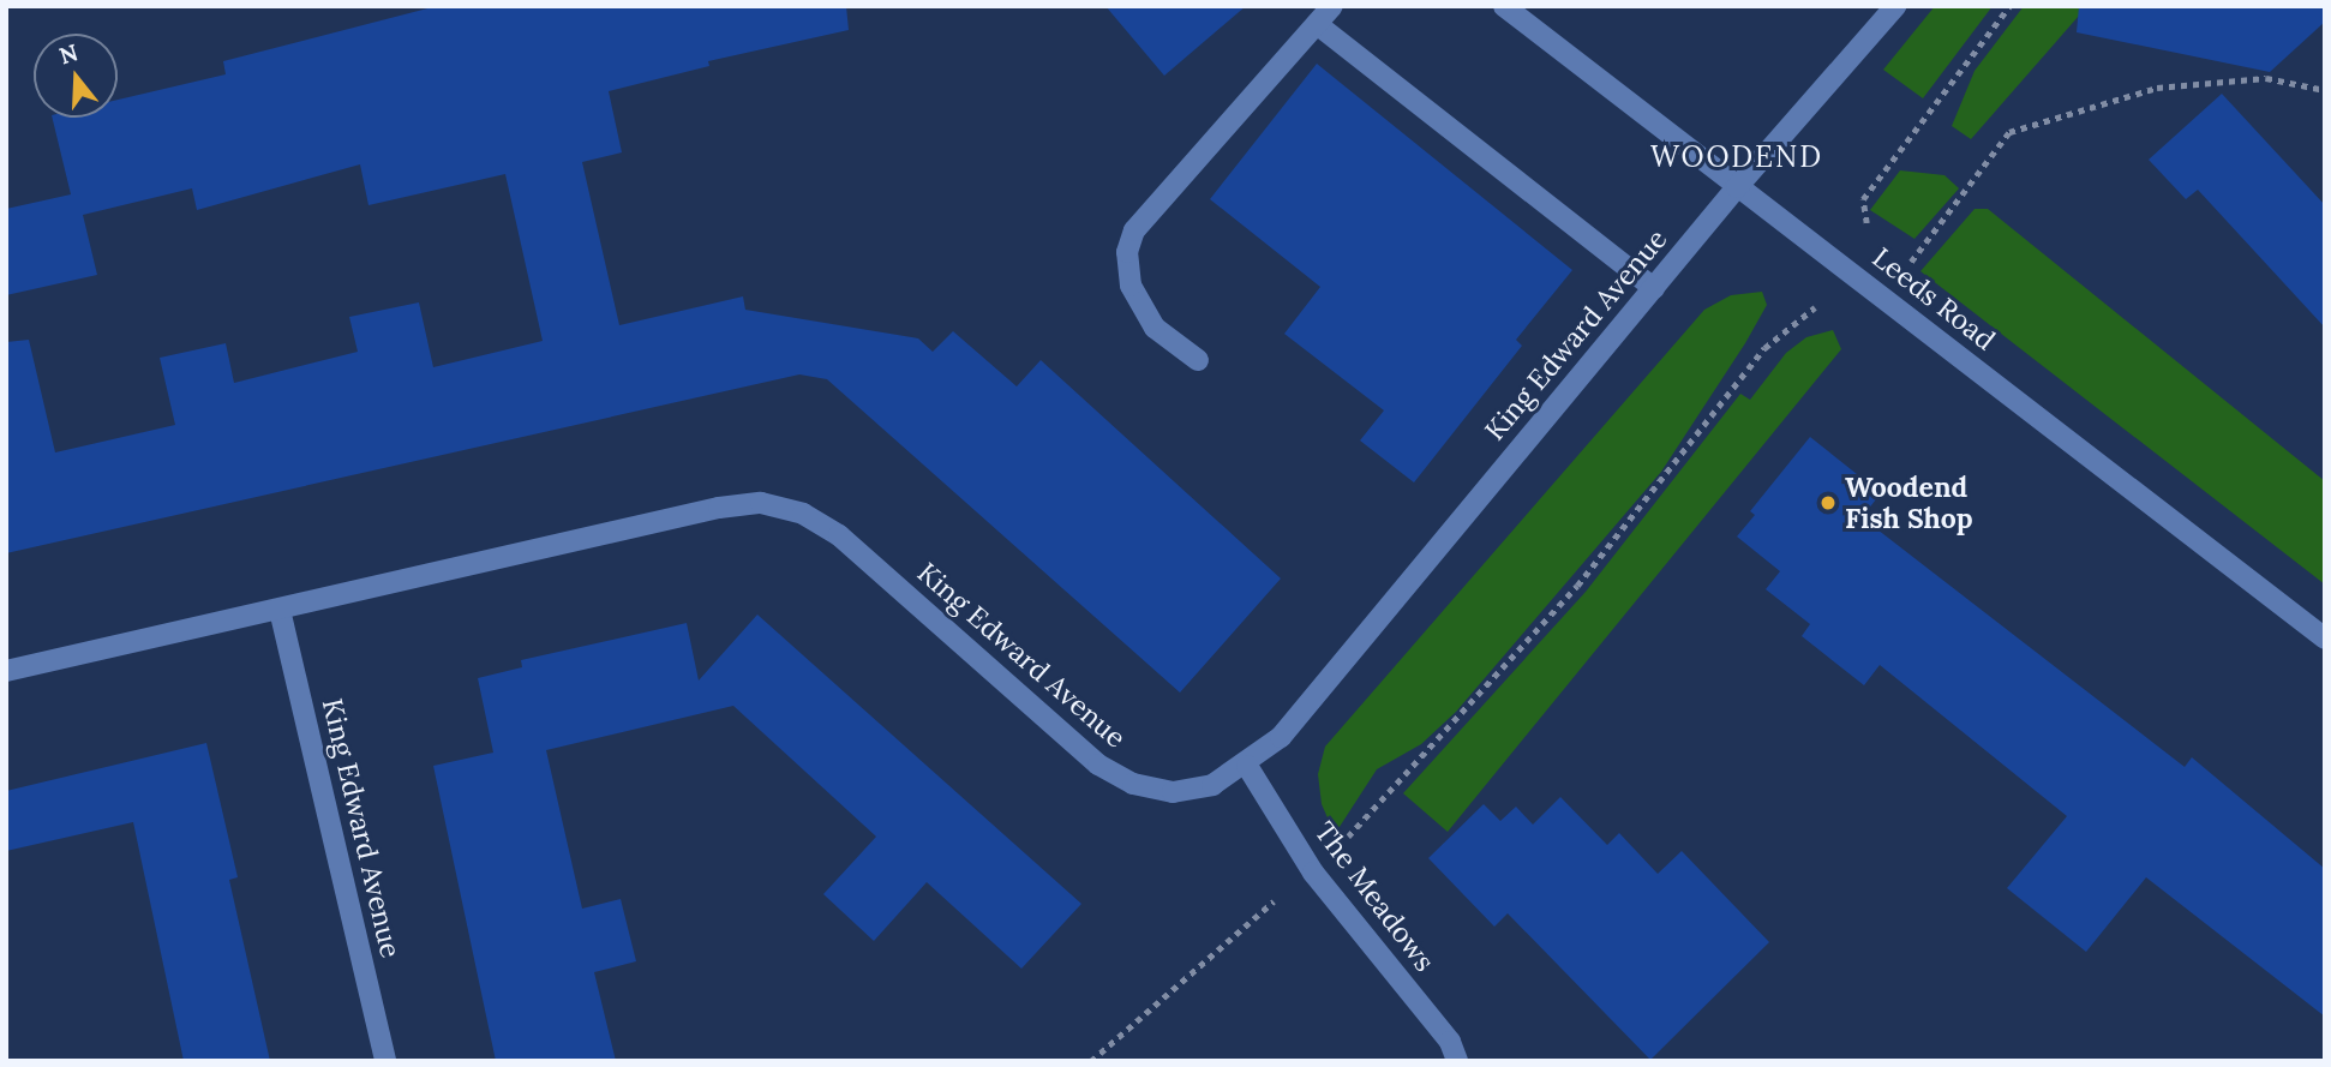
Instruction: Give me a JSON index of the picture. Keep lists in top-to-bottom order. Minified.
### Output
{"streets":{"street":["Leeds Road","King Edward Avenue","The Meadows"]},"crossings":[["Leeds Road","King Edward Avenue"],["King Edward Avenue","The Meadows"]],"districts":["WOODEND"],"places":["Woodend Fish Shop"],"north":"top"}
